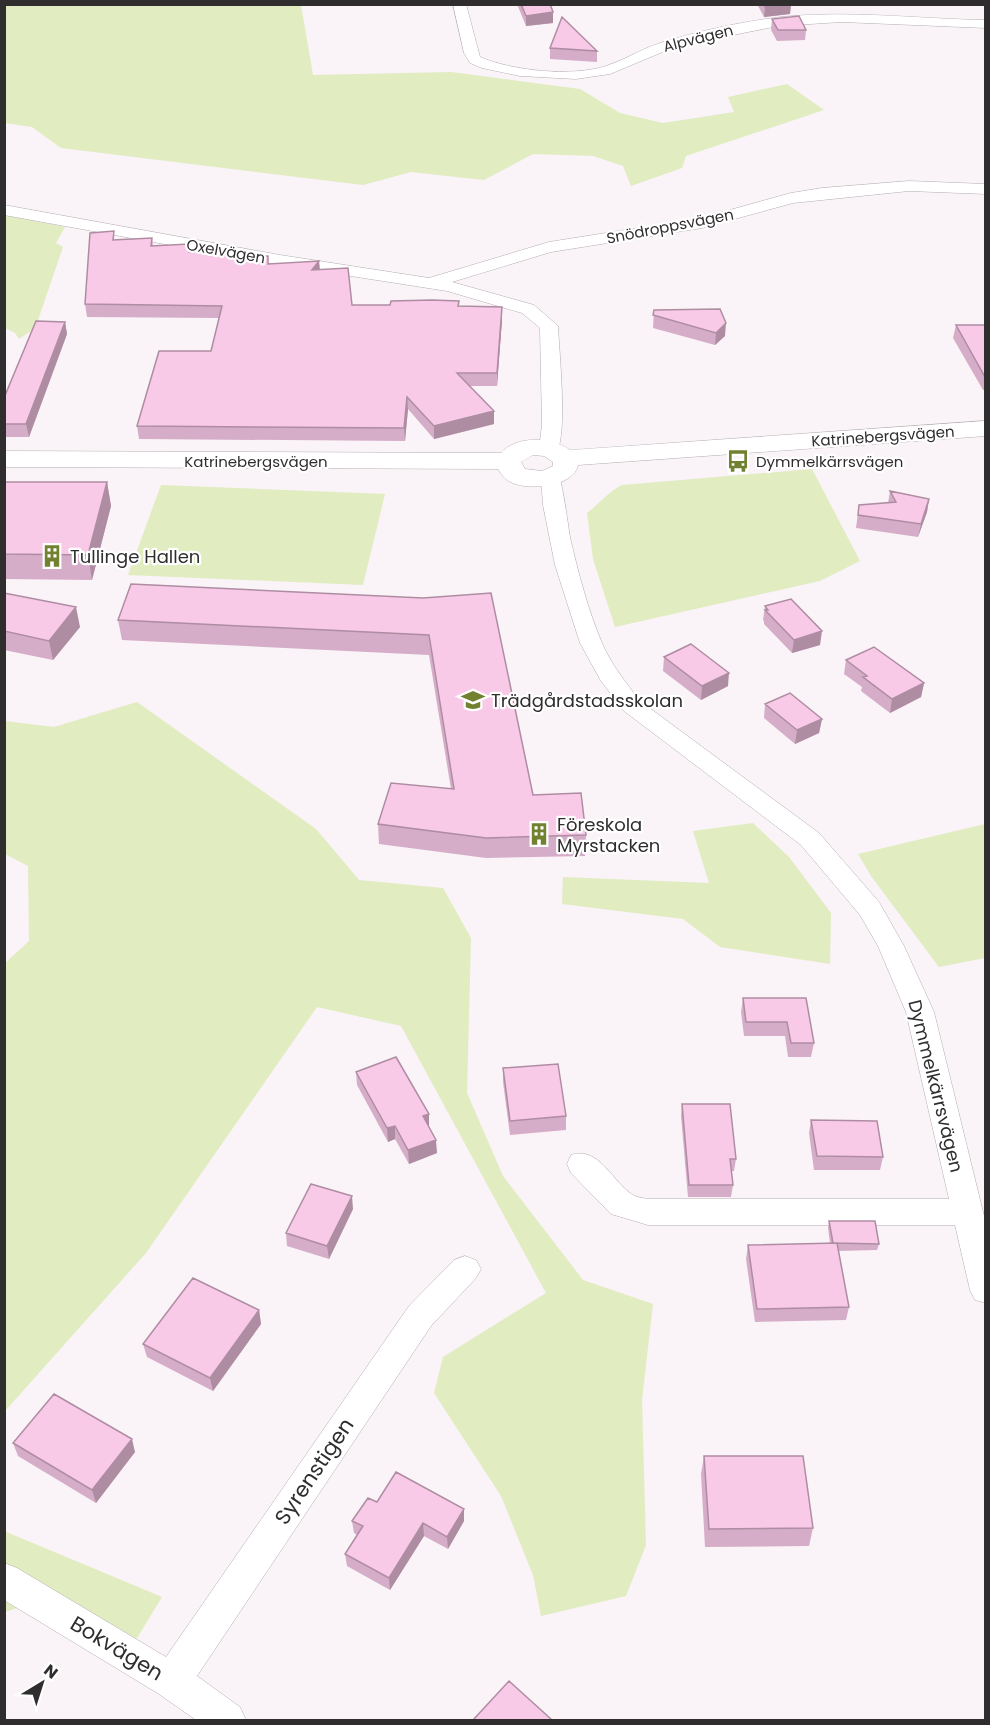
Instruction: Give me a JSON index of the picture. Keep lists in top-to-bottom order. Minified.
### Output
{"streets":{"street":["Alpvägen","Snödroppsvägen","Oxelvägen","Katrinebergsvägen","Dymmelkärrsvägen","Syrenstigen","Bokvägen"]},"crossings":[["Snödroppsvägen","Oxelvägen"],["Oxelvägen","Dymmelkärrsvägen"],["Katrinebergsvägen","Dymmelkärrsvägen"],["Syrenstigen","Bokvägen"]],"places":{"bus stop":["Dymmelkärrsvägen"],"building":["Tullinge Hallen","Föreskola Myrstacken"],"school or university":["Trädgårdstadsskolan"]},"north":"top right"}
